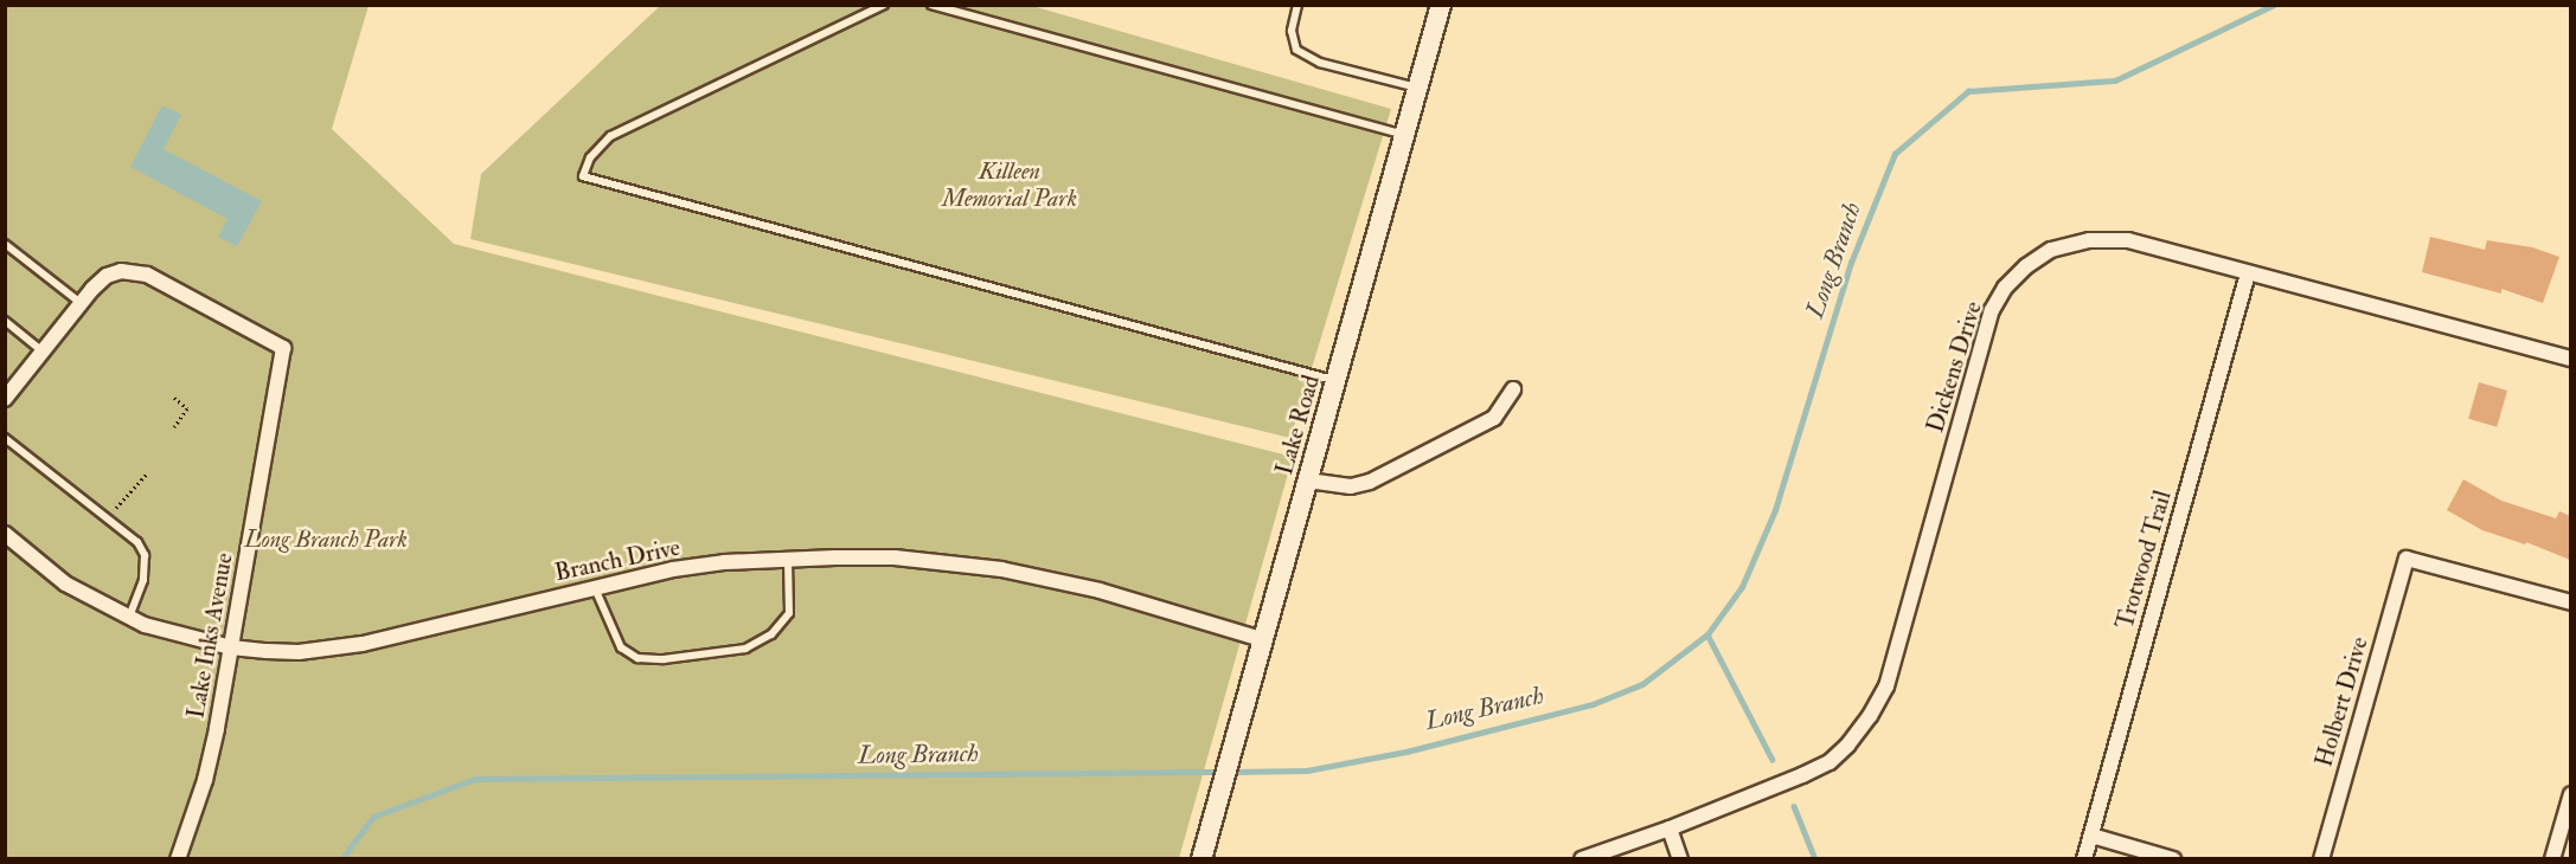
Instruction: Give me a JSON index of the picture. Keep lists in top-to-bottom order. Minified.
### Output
{"streets":{"street":["Dickens Drive","Lake Road","Branch Drive","Trotwood Trail","Lake Inks Avenue","Holbert Drive"]},"crossings":[["Dickens Drive","Trotwood Trail"],["Lake Road","Branch Drive"],["Branch Drive","Lake Inks Avenue"]],"water":["Long Branch"],"parks":["Killeen Memorial Park","Long Branch Park"]}
